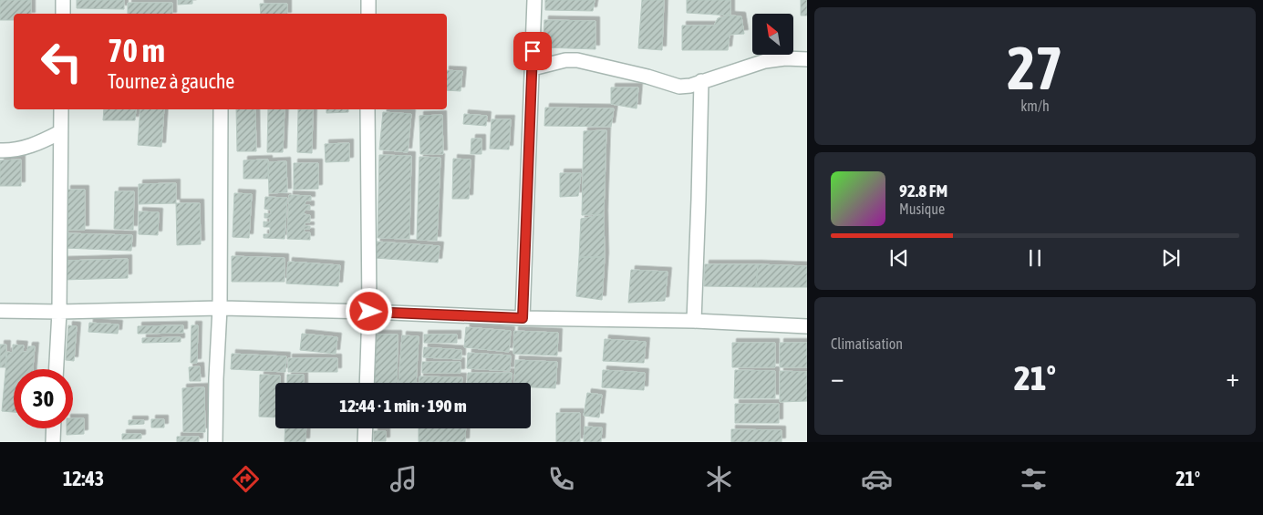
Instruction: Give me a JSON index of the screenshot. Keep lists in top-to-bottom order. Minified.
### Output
{"north":"top left","page":{"tile":[["27","km/h"],"Climatisation"],"turn":["70 m","Tournez à gauche"],"song":["92.8 FM","Musique"],"heat":["−","21°","+"],"limit":"30","trip":"12:44 · 1 min · 190 m","tabs":["12:43","21°"]}}
